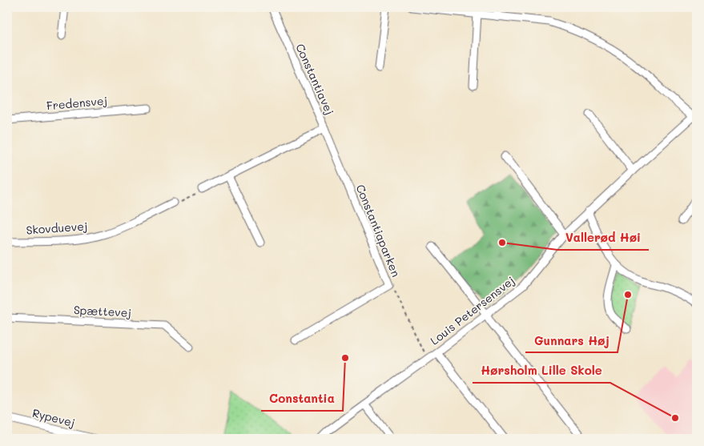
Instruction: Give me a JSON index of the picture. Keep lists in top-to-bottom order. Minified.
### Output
{"streets":{"street":["Constantiavej","Fredensvej","Skovduevej","Constantiaparken","Louis Petersensvej","Spættevej","Rypevej"]},"crossings":[["Constantiavej","Constantiaparken"]],"places":["Vallerød Høi","Gunnars Høj","Constantia","Hørsholm Lille Skole"]}
